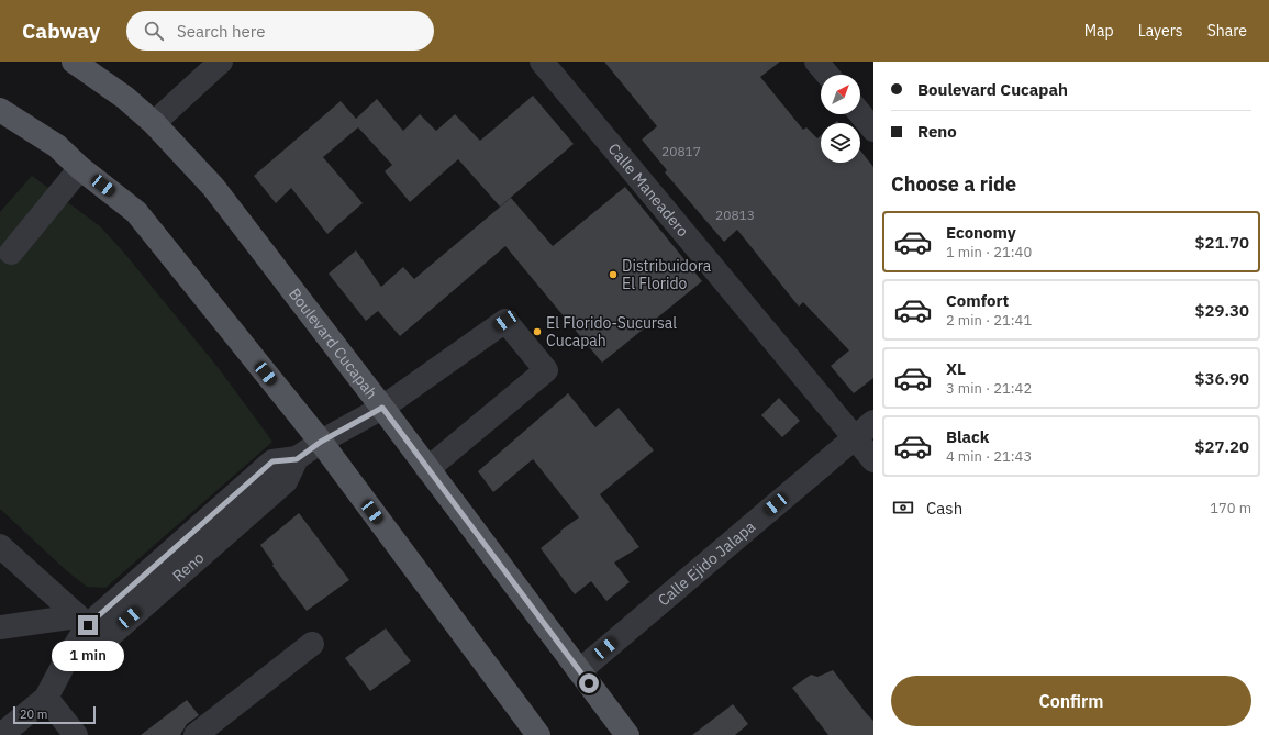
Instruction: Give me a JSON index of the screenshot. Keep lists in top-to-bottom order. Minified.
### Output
{"streets":{"main road":["Boulevard Cucapah"],"street":["Calle Maneadero","Calle Ejido Jalapa","Reno"]},"crossings":[["Calle Maneadero","Calle Ejido Jalapa"],["Boulevard Cucapah","Calle Ejido Jalapa"],["Boulevard Cucapah","Reno"]],"places":["Distribuidora El Florido","El Florido-Sucursal Cucapah"],"house_numbers":["20817","20813"],"scale_bar":"20 m","north":"top right","page":{"header":"Cabway","search":"Search here","nav":["Map","Layers","Share"],"banner":["Boulevard Cucapah","Reno"],"heading":"Choose a ride","list":[{"name":"Economy","note":"1 min · 21:40","value":"$21.70"},{"name":"Comfort","note":"2 min · 21:41","value":"$29.30"},{"name":"XL","note":"3 min · 21:42","value":"$36.90"},{"name":"Black","note":"4 min · 21:43","value":"$27.20"}],"pay":["Cash","170 m"],"bubble":"1 min","buttons":"Confirm","scale":"20 m"}}
